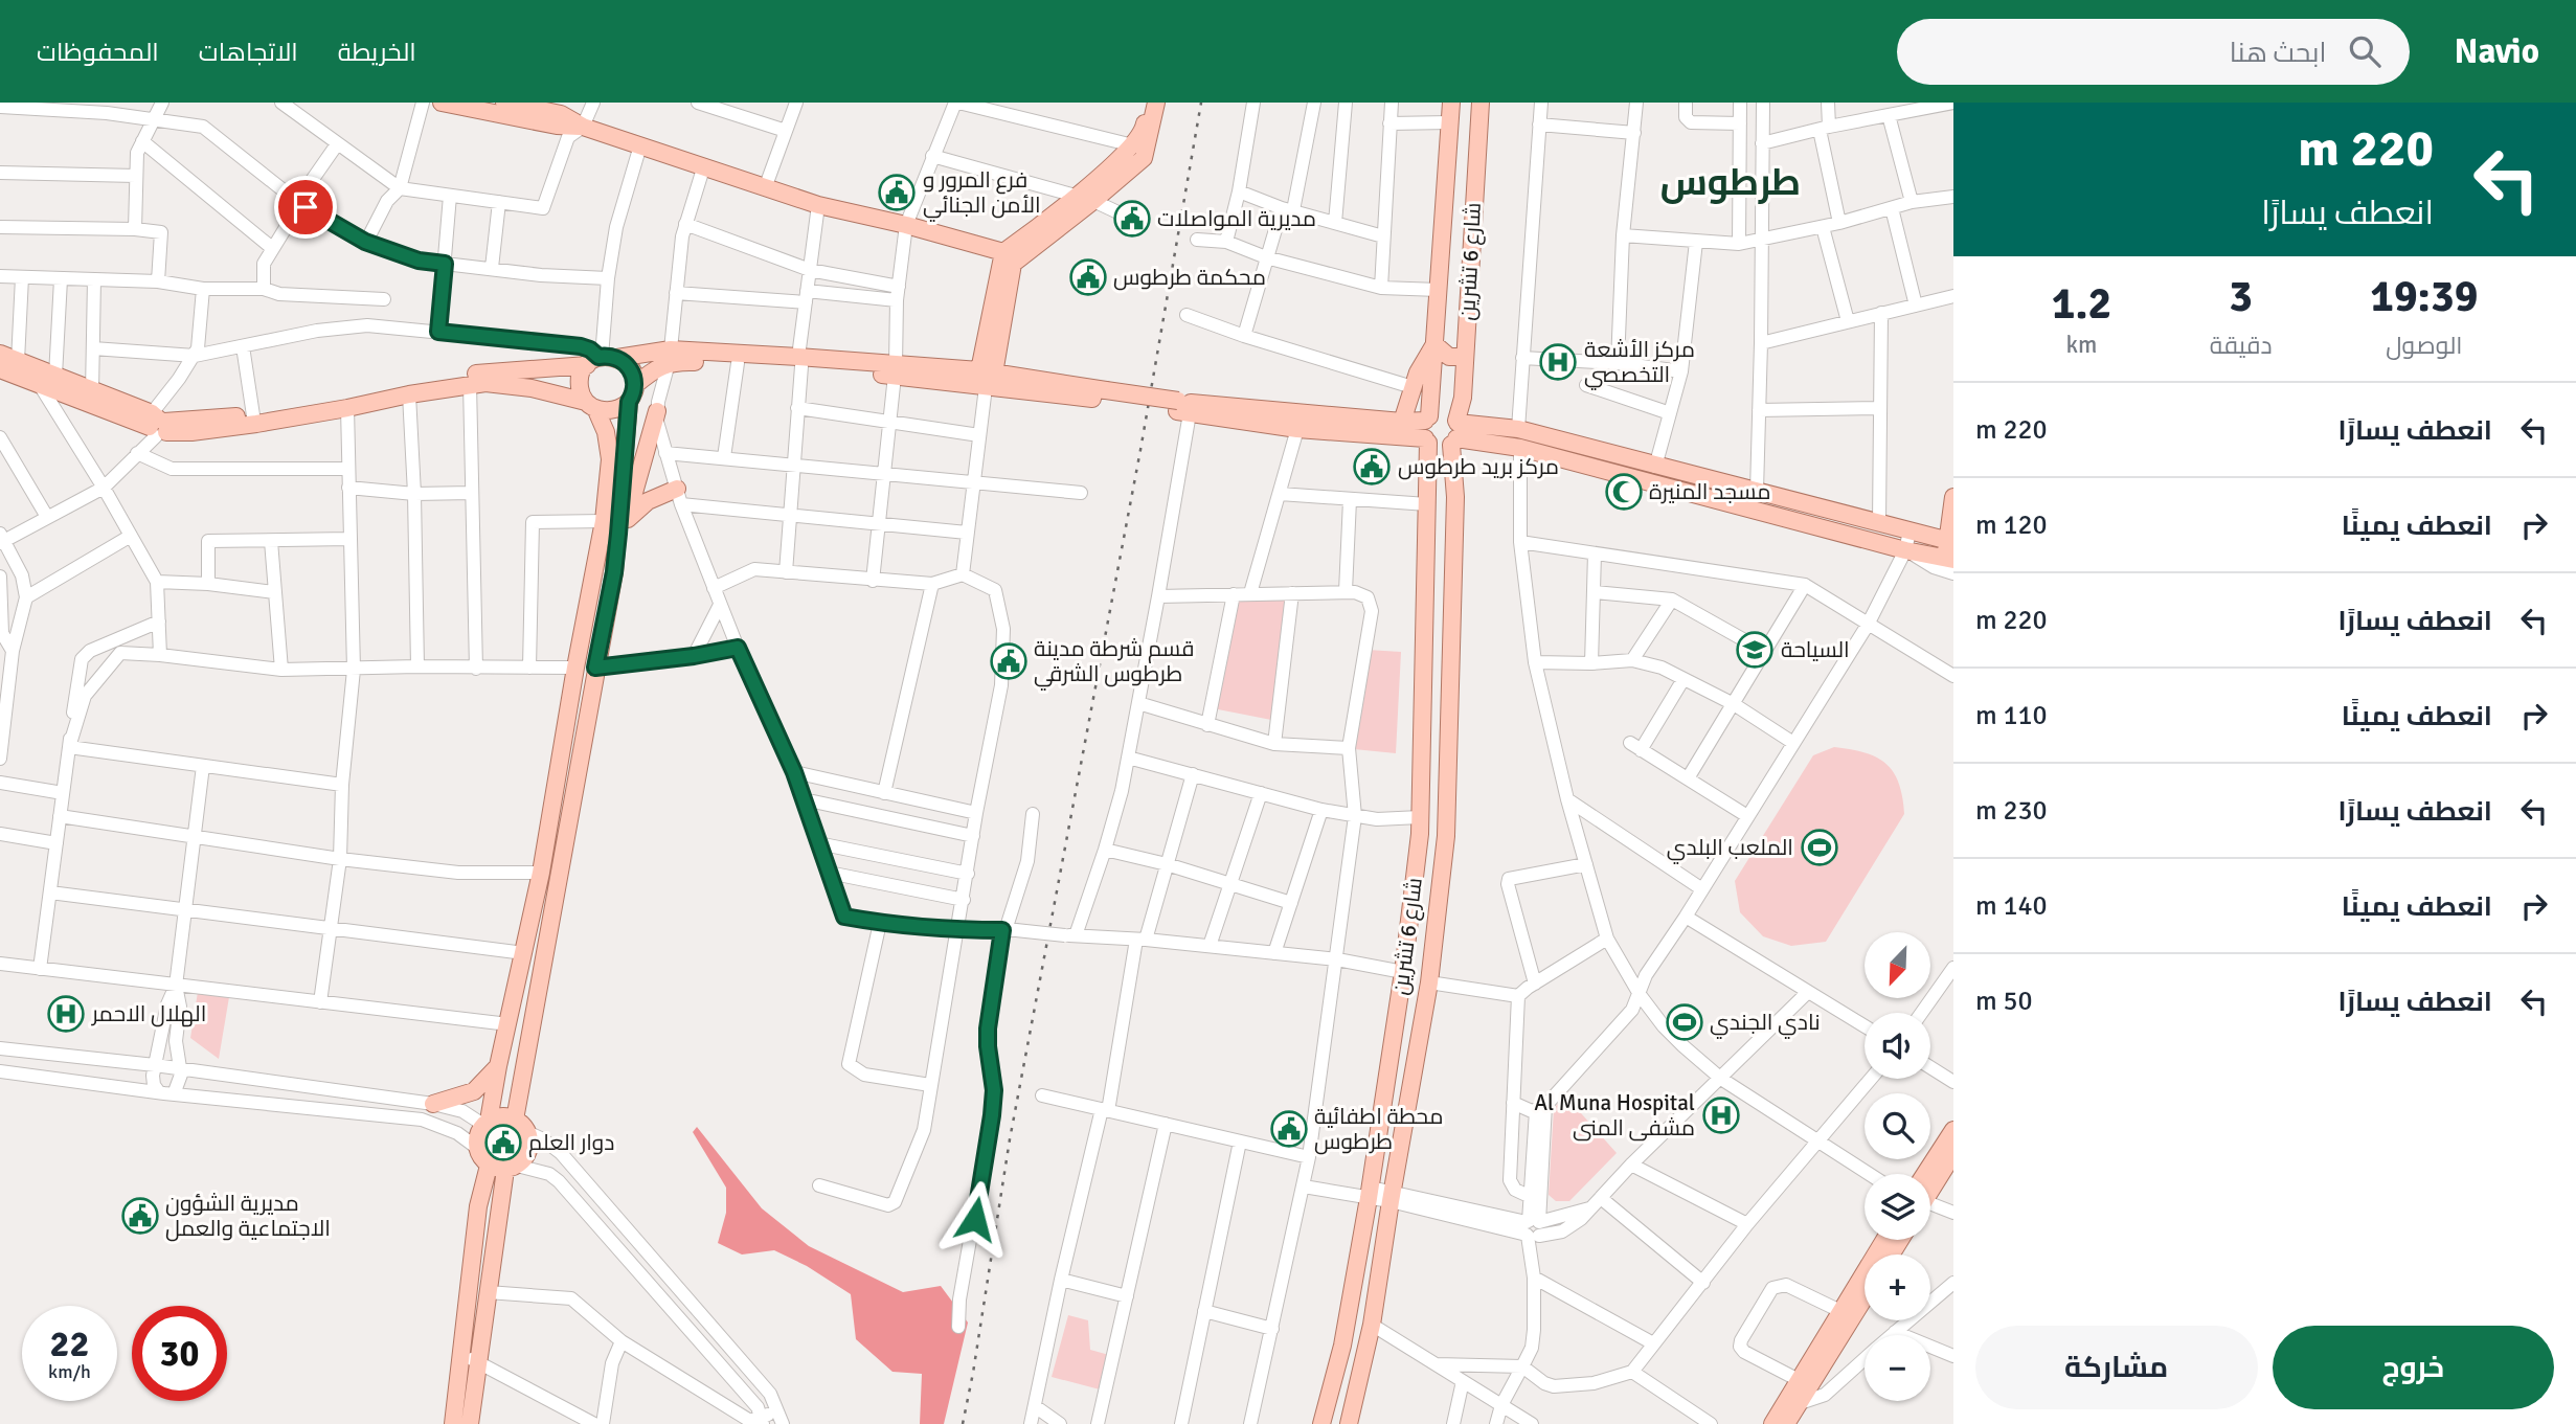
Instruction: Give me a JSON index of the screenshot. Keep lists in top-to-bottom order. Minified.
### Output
{"streets":{"main road":["شارع 6 تشرين"]},"districts":["طرطوس"],"places":{"public building":["فرع المرور و الأمن الجنائي","مديرية المواصلات","محكمة طرطوس","مركز بريد طرطوس","قسم شرطة مدينة طرطوس الشرقي","محطة اطفائية طرطوس","دوار العلم","مديرية الشؤون الاجتماعية والعمل"],"hospital":["مركز الأشعة التخصصي","الهلال الاحمر","Al Muna Hospital مشفى المنى"],"mosque":["مسجد المنيرة"],"school or university":["السياحة"],"sports":["الملعب البلدي","نادي الجندي"]},"north":"bottom left","page":{"header":"Navio","search":"ابحث هنا","nav":["الخريطة","الاتجاهات","المحفوظات"],"turn":["220 m","انعطف يسارًا"],"eta":["19:39","الوصول","3","دقيقة","1.2","km"],"list":[{"name":"انعطف يسارًا","value":"220 m"},{"name":"انعطف يمينًا","value":"120 m"},{"name":"انعطف يسارًا","value":"220 m"},{"name":"انعطف يمينًا","value":"110 m"},{"name":"انعطف يسارًا","value":"230 m"},{"name":"انعطف يمينًا","value":"140 m"},{"name":"انعطف يسارًا","value":"50 m"}],"map_buttons":["+","−"],"speed":"22 km/h","limit":"30","buttons":["خروج","مشاركة"]}}
